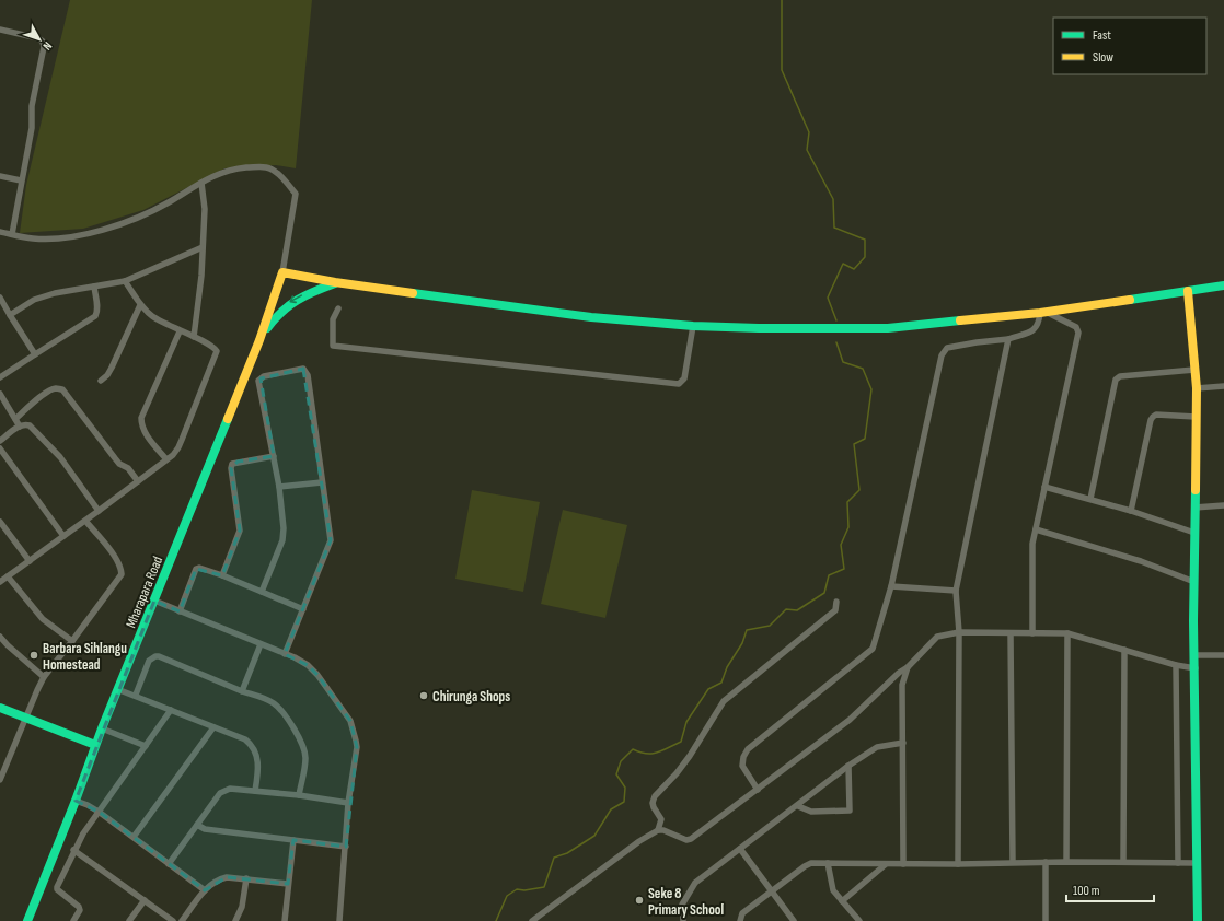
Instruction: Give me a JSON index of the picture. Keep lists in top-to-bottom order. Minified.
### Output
{"streets":{"main road":["Mharapara Road"]},"places":["Barbara Sihlangu Homestead","Chirunga Shops","Seke 8 Primary School"],"legend":["Fast","Slow"],"scale_bar":"100 m","north":"bottom right"}
